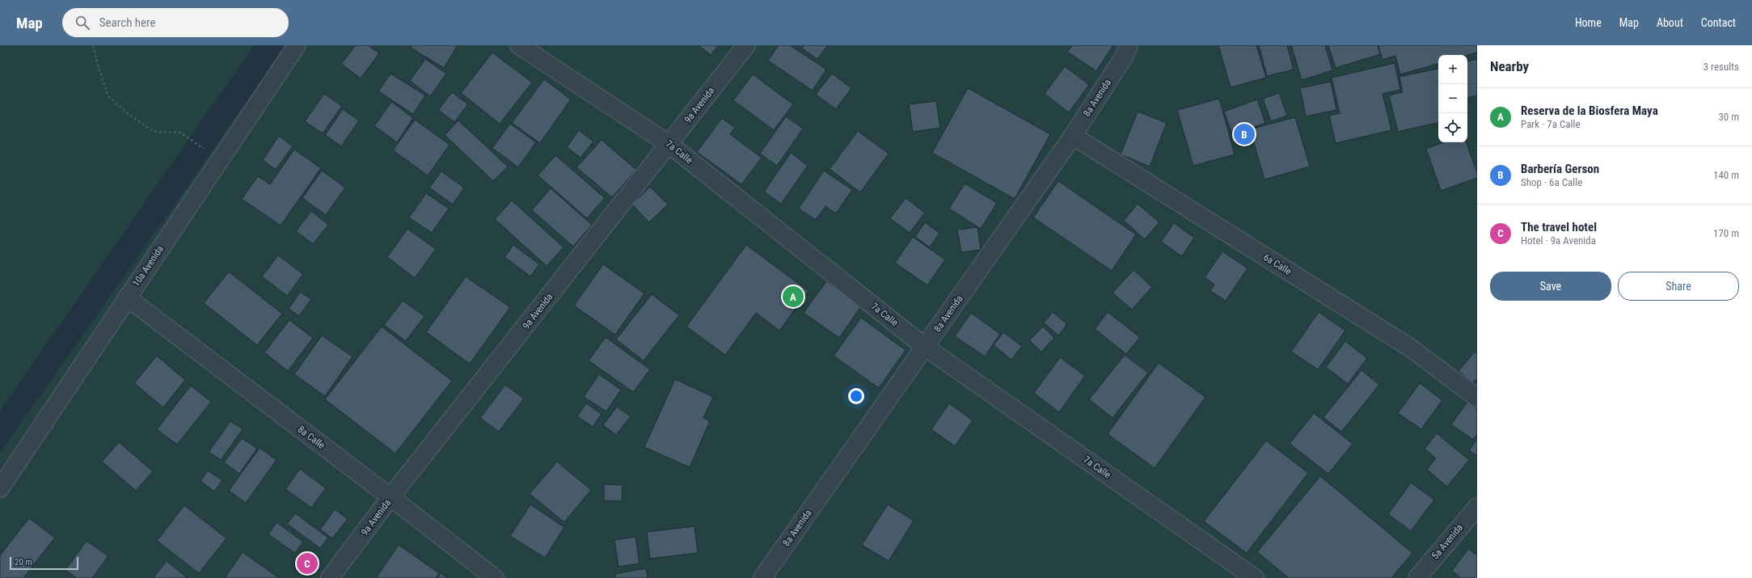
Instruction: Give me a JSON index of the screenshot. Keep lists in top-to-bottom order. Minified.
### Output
{"streets":{"street":["8a Avenida","9a Avenida","7a Calle","6a Calle","10a Avenida","8a Calle","5a Avenida"]},"crossings":[["8a Avenida","7a Calle"],["8a Avenida","6a Calle"],["9a Avenida","7a Calle"],["9a Avenida","8a Calle"],["10a Avenida","8a Calle"]],"scale_bar":"20 m","page":{"header":"Map","search":"Search here","nav":["Home","Map","About","Contact"],"heading":["Nearby","3 results"],"map_buttons":["+","−"],"list":[{"mark":"A","name":"Reserva de la Biosfera Maya","note":"Park · 7a Calle","value":"30 m"},{"mark":"B","name":"Barbería Gerson","note":"Shop · 6a Calle","value":"140 m"},{"mark":"C","name":"The travel hotel","note":"Hotel · 9a Avenida","value":"170 m"}],"pins":["B","A","C"],"buttons":["Save","Share"],"scale":"20 m"}}
